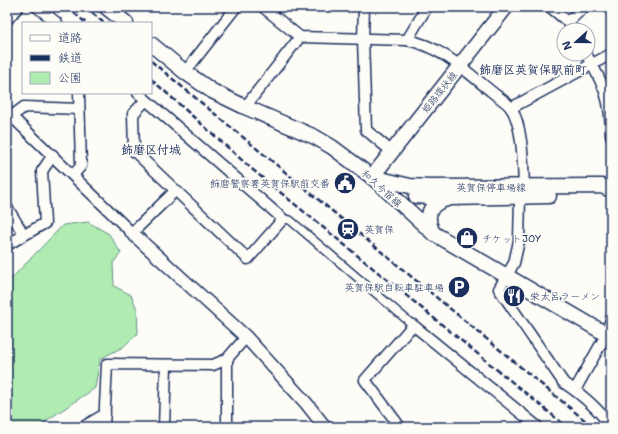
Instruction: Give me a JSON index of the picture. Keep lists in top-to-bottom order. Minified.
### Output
{"streets":{"main road":["姫路環状線","英賀保停車場線","和久今宿線"]},"crossings":[["姫路環状線","英賀保停車場線"],["姫路環状線","和久今宿線"],["英賀保停車場線","和久今宿線"]],"districts":["飾磨区英賀保駅前町","飾磨区付城"],"places":{"public building":["飾磨警察署英賀保駅前交番"],"station":["英賀保"],"shop":["チケットJOY"],"parking":["英賀保駅自転車駐車場"],"restaurant":["栄太呂ラーメン"]},"legend":["道路","鉄道","公園"],"north":"left"}
